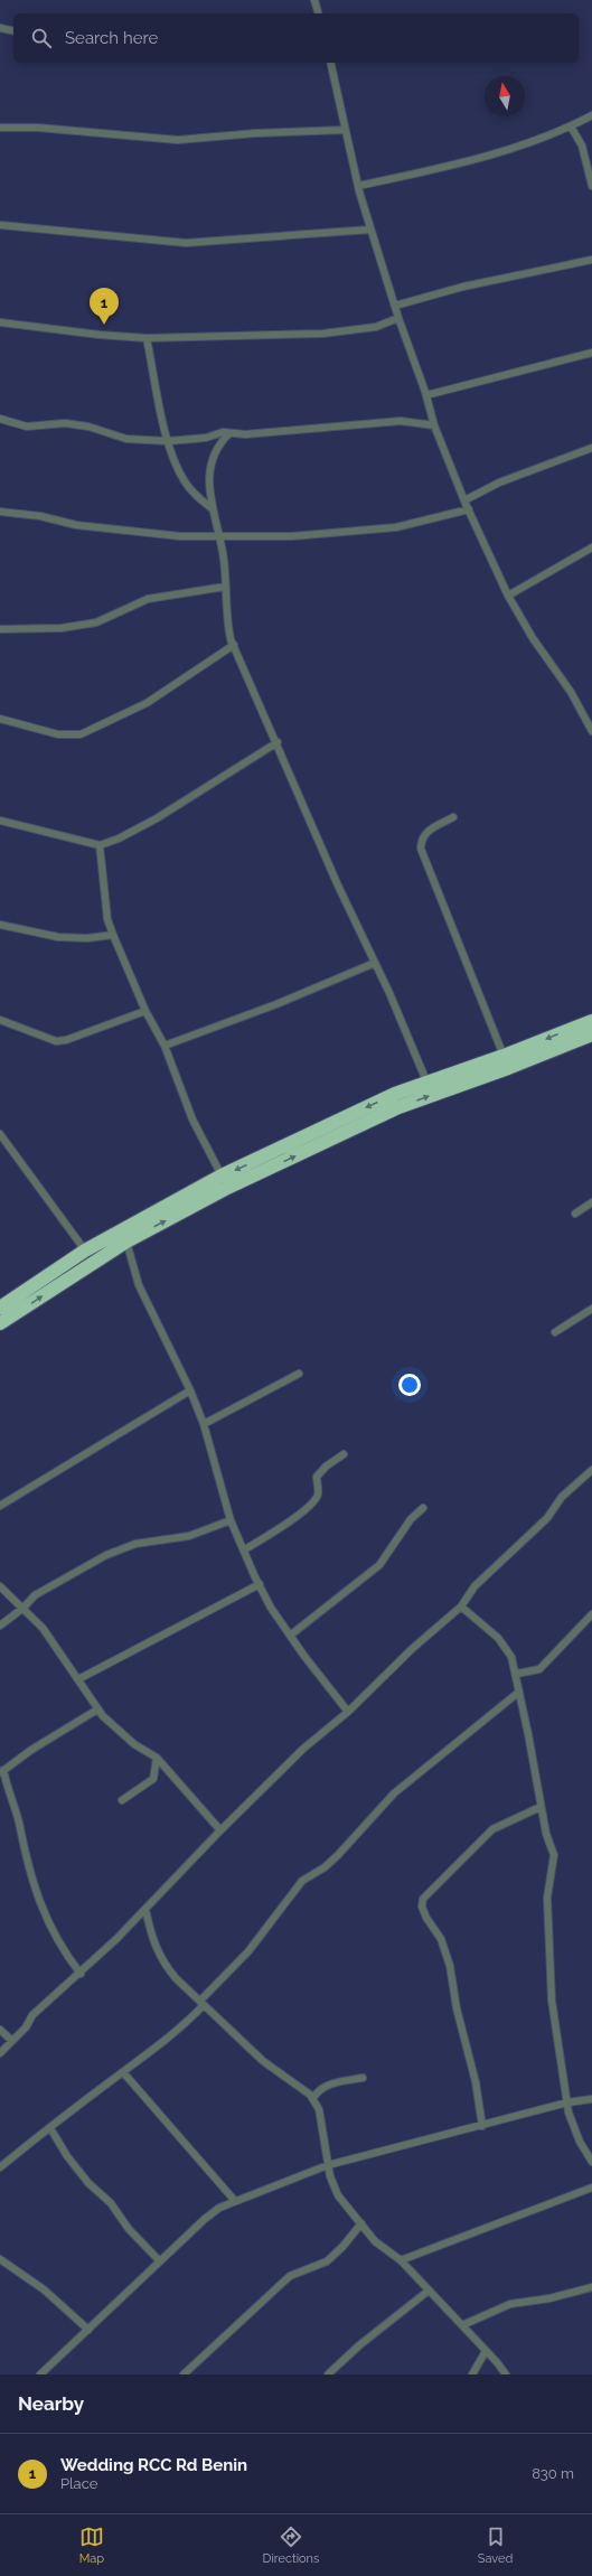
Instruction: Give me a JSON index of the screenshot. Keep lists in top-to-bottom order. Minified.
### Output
{"north":"top","page":{"search":"Search here","pins":"1","heading":"Nearby","list":[{"mark":"1","name":"Wedding RCC Rd Benin","note":"Place","value":"830 m"}],"nav":["Map","Directions","Saved"]}}
